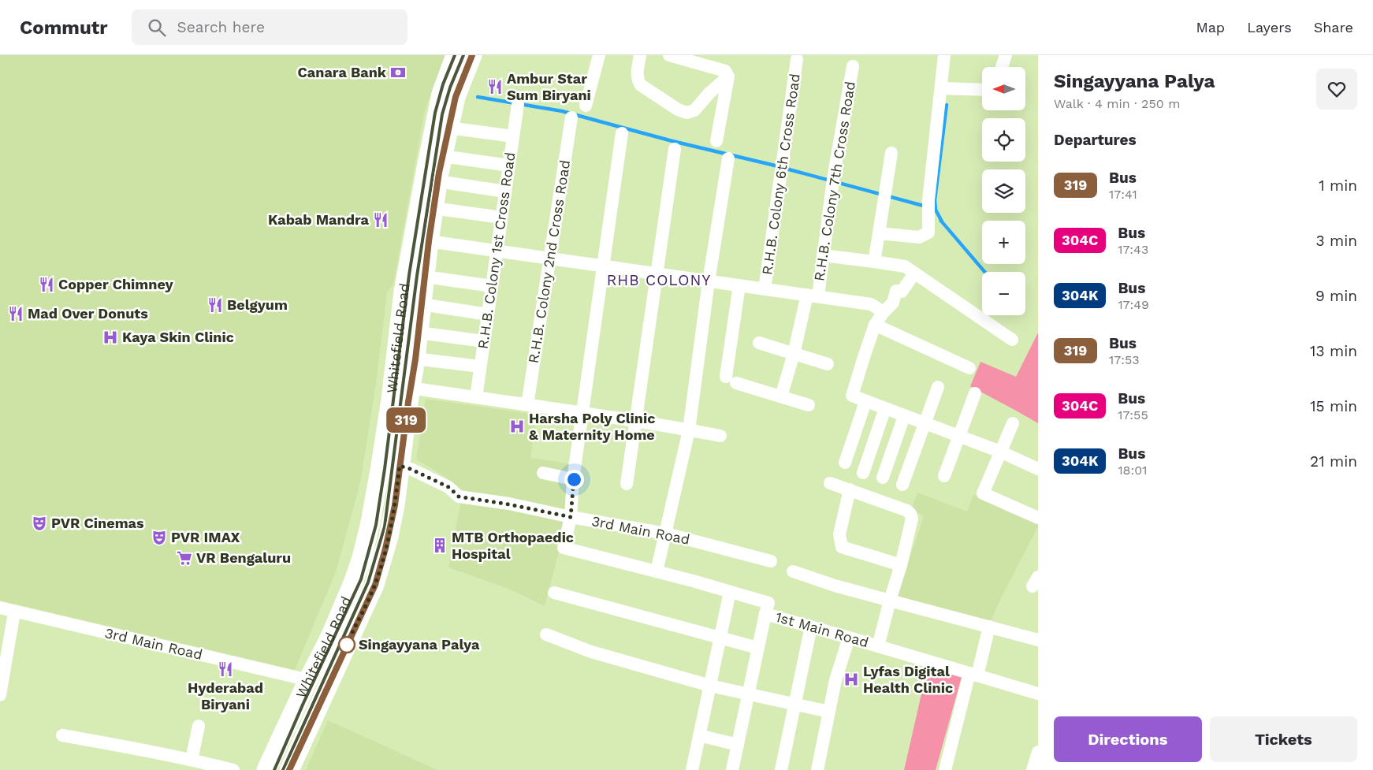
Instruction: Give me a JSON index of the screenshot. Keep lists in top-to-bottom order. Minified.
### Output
{"streets":{"main road":["Whitefield Road"],"street":["R.H.B. Colony 6th Cross Road","R.H.B. Colony 7th Cross Road","R.H.B. Colony 1st Cross Road","R.H.B. Colony 2nd Cross Road","3rd Main Road","1st Main Road"]},"crossings":[["Whitefield Road","3rd Main Road"]],"districts":["RHB COLONY"],"places":{"bank":["Canara Bank"],"restaurant":["Ambur Star Sum Biryani","Kabab Mandra","Copper Chimney","Belgyum","Mad Over Donuts","Hyderabad Biryani"],"hospital":["Kaya Skin Clinic","Harsha Poly Clinic & Maternity Home","Lyfas Digital Health Clinic"],"theatre":["PVR Cinemas","PVR IMAX"],"building":["MTB Orthopaedic Hospital"],"supermarket":["VR Bengaluru"],"other":["Singayyana Palya"]},"lines":["bus line 319"],"north":"left","page":{"header":"Commutr","search":"Search here","nav":["Map","Layers","Share"],"on_map":"319","heading":[["Singayyana Palya","Walk · 4 min · 250 m"],"Departures"],"map_buttons":["+","−"],"list":[{"mark":"319","name":"Bus","note":"17:41","value":"1 min"},{"mark":"304C","name":"Bus","note":"17:43","value":"3 min"},{"mark":"304K","name":"Bus","note":"17:49","value":"9 min"},{"mark":"319","name":"Bus","note":"17:53","value":"13 min"},{"mark":"304C","name":"Bus","note":"17:55","value":"15 min"},{"mark":"304K","name":"Bus","note":"18:01","value":"21 min"}],"buttons":["Directions","Tickets"]}}
